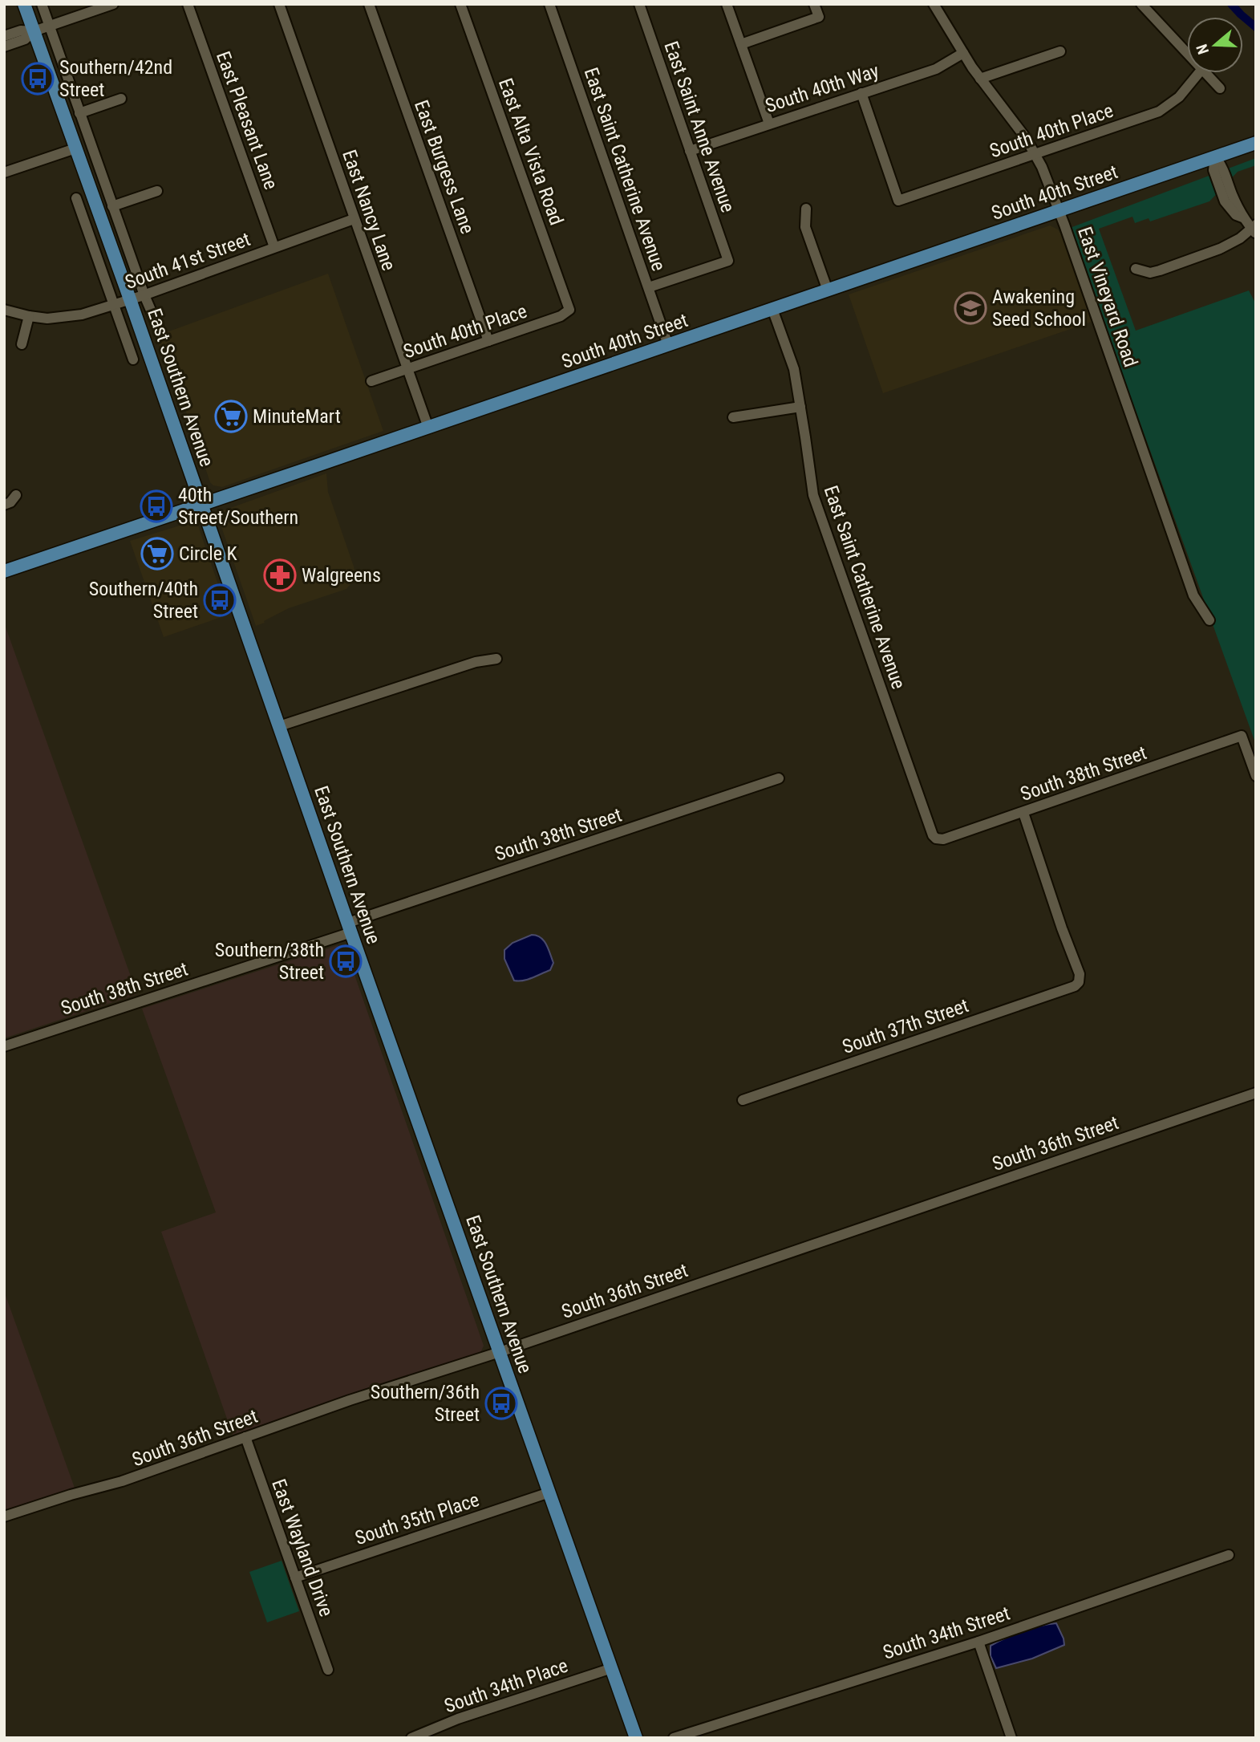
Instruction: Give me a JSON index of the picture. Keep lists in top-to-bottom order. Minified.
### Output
{"streets":{"main road":["South 40th Street","East Southern Avenue"],"street":["South 40th Way","East Pleasant Lane","East Saint Anne Avenue","South 40th Place","East Alta Vista Road","East Burgess Lane","East Saint Catherine Avenue","East Nancy Lane","South 41st Street","East Vineyard Road","South 38th Street","South 37th Street","South 36th Street","South 35th Place","East Wayland Drive","South 34th Street","South 34th Place"]},"crossings":[["South 40th Way","East Saint Anne Avenue"],["South 40th Way","South 40th Place"],["South 40th Way","East Vineyard Road"],["East Pleasant Lane","South 41st Street"],["East Saint Anne Avenue","East Saint Catherine Avenue"],["South 40th Place","East Alta Vista Road"],["South 40th Place","East Burgess Lane"],["South 40th Place","East Nancy Lane"],["South 40th Place","East Vineyard Road"],["East Saint Catherine Avenue","South 40th Street"],["East Saint Catherine Avenue","South 38th Street"],["South 40th Street","East Nancy Lane"],["South 40th Street","East Vineyard Road"],["South 40th Street","East Southern Avenue"],["East Nancy Lane","South 41st Street"],["South 41st Street","East Southern Avenue"],["East Southern Avenue","South 38th Street"],["East Southern Avenue","South 36th Street"],["East Southern Avenue","South 35th Place"],["East Southern Avenue","South 34th Place"],["South 38th Street","South 37th Street"],["South 36th Street","East Wayland Drive"],["South 35th Place","East Wayland Drive"]],"places":{"bus stop":["Southern/42nd Street","40th Street/Southern","Southern/40th Street","Southern/38th Street","Southern/36th Street"],"school or university":["Awakening Seed School"],"supermarket":["MinuteMart","Circle K"],"pharmacy":["Walgreens"]},"north":"left"}
